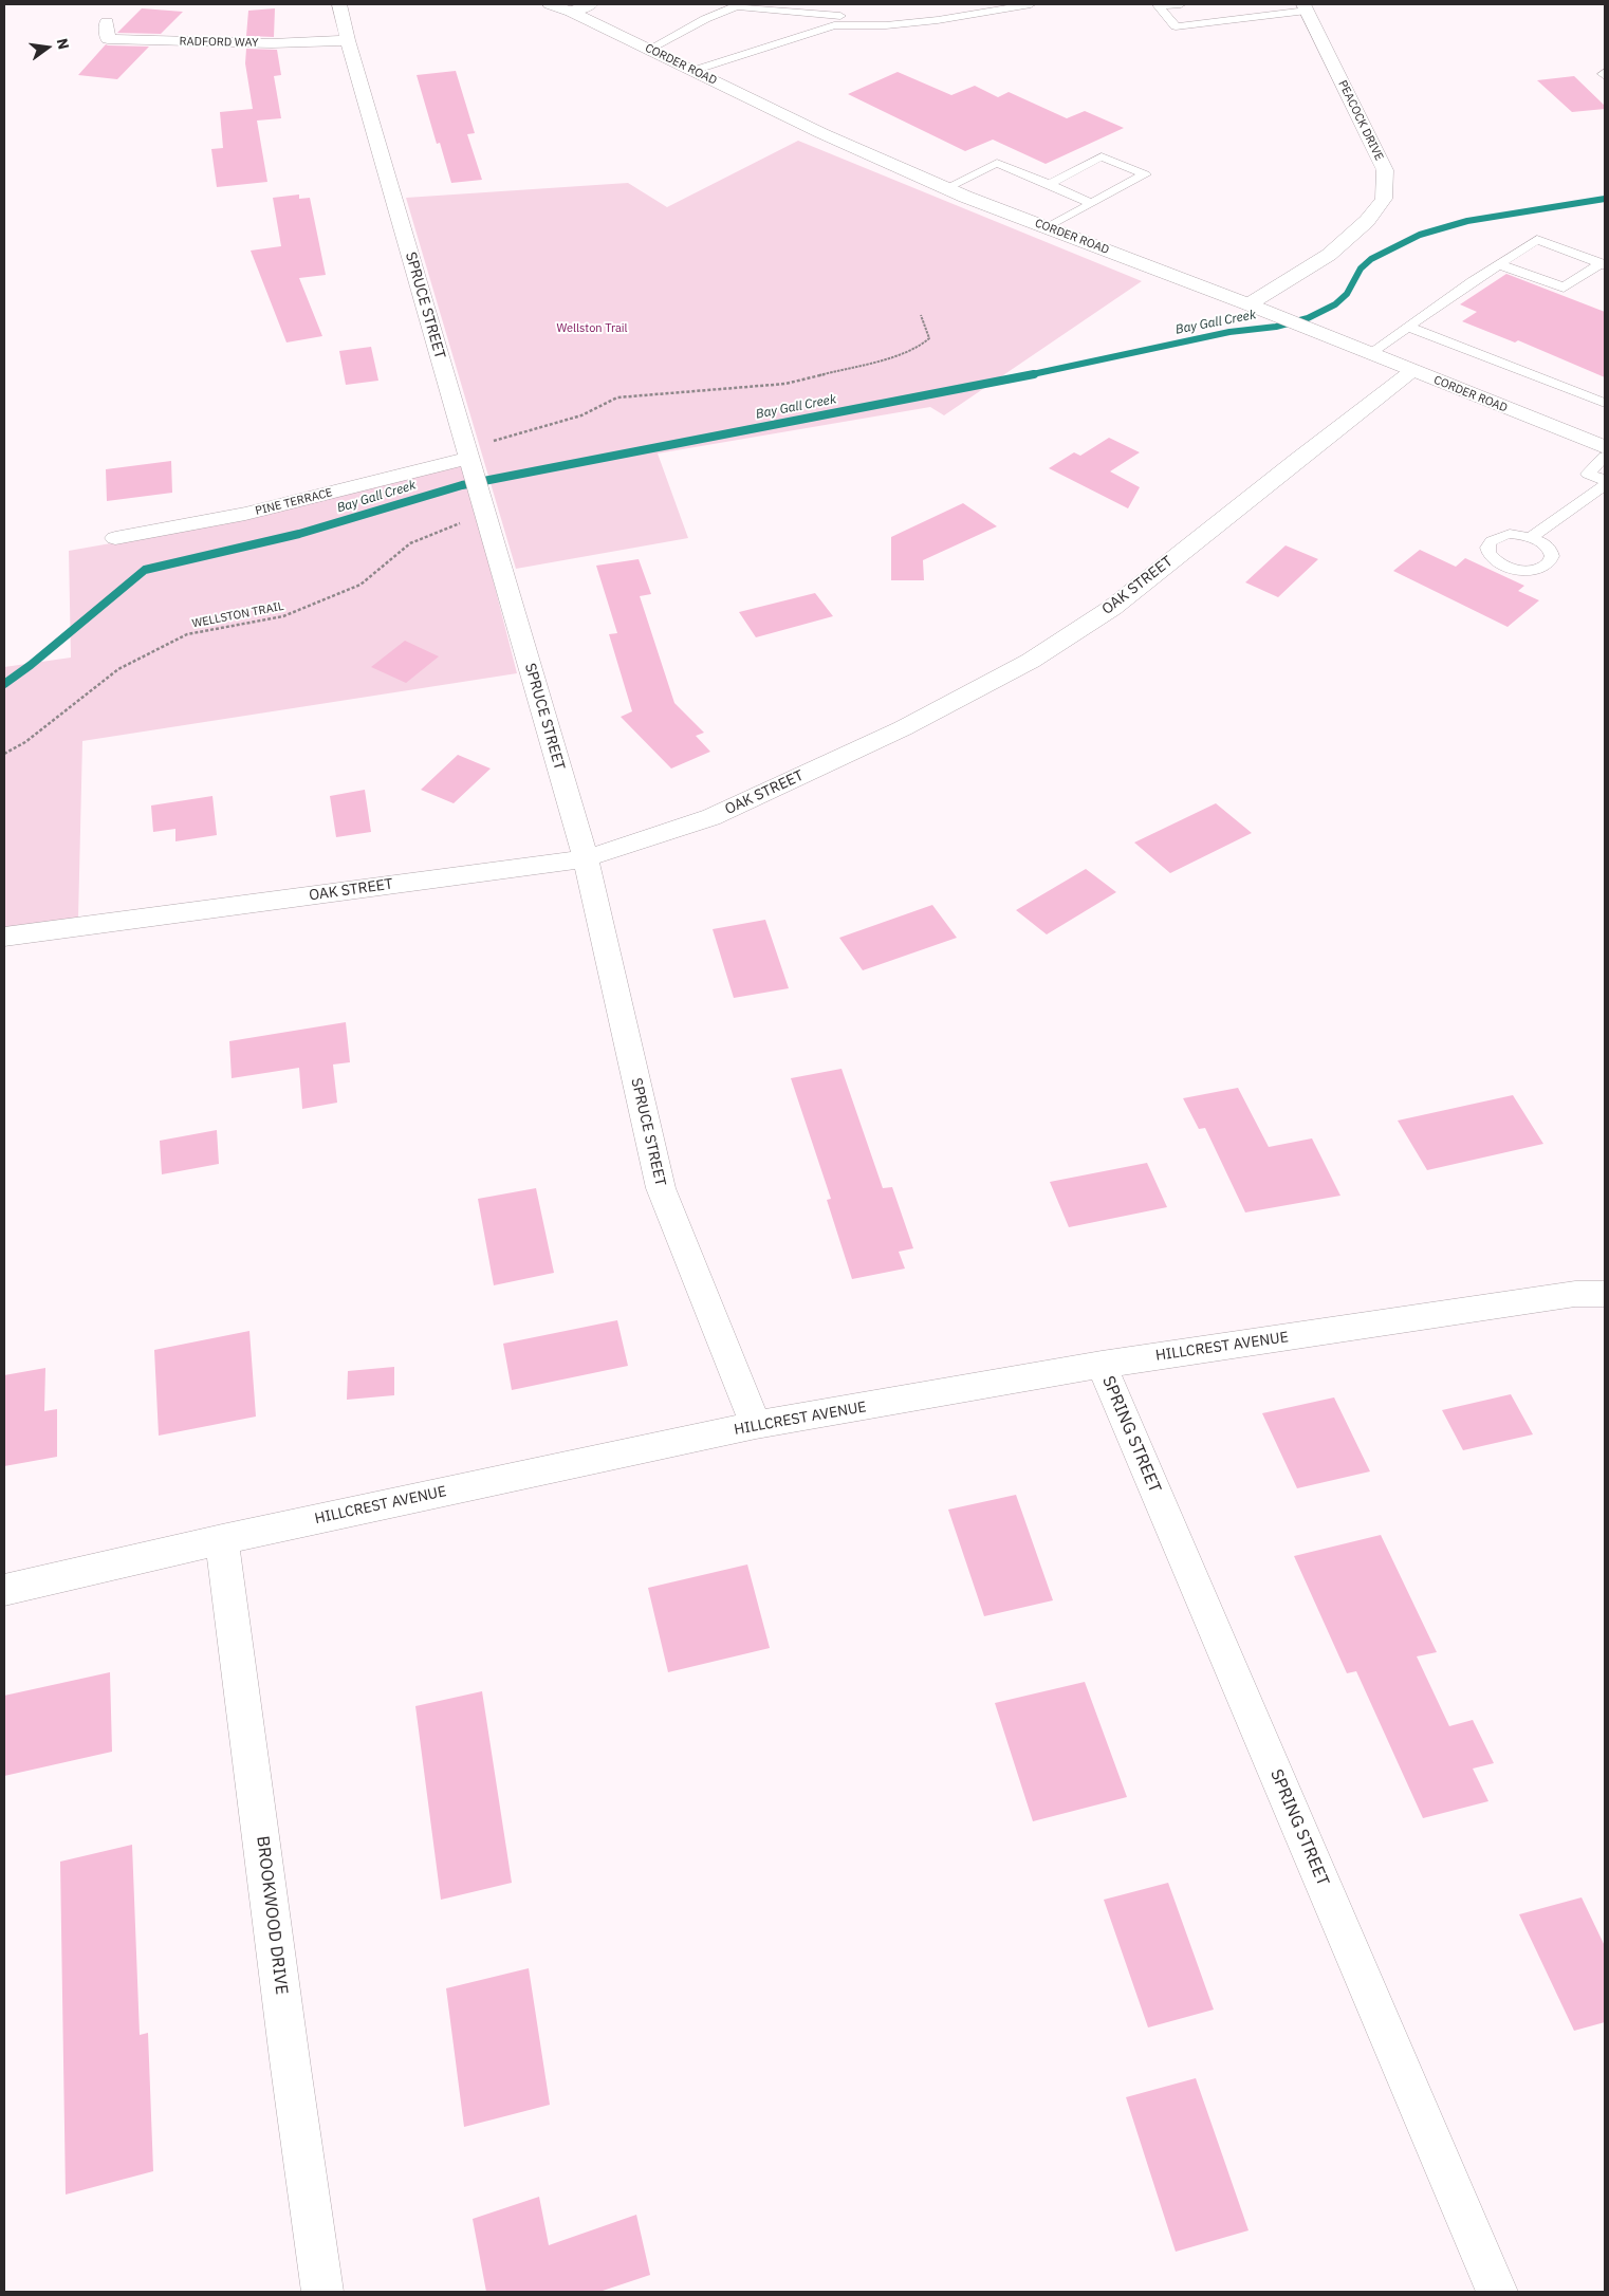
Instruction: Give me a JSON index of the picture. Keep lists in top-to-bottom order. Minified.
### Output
{"streets":{"street":["RADFORD WAY","CORDER ROAD","PEACOCK DRIVE","SPRUCE STREET","PINE TERRACE","OAK STREET","HILLCREST AVENUE","SPRING STREET","BROOKWOOD DRIVE"],"path":["WELLSTON TRAIL"]},"crossings":[["RADFORD WAY","SPRUCE STREET"],["CORDER ROAD","PEACOCK DRIVE"],["CORDER ROAD","OAK STREET"],["SPRUCE STREET","PINE TERRACE"],["SPRUCE STREET","OAK STREET"],["SPRUCE STREET","WELLSTON TRAIL"],["SPRUCE STREET","HILLCREST AVENUE"],["HILLCREST AVENUE","SPRING STREET"],["HILLCREST AVENUE","BROOKWOOD DRIVE"]],"water":["Bay Gall Creek"],"parks":["Wellston Trail"],"north":"right"}
